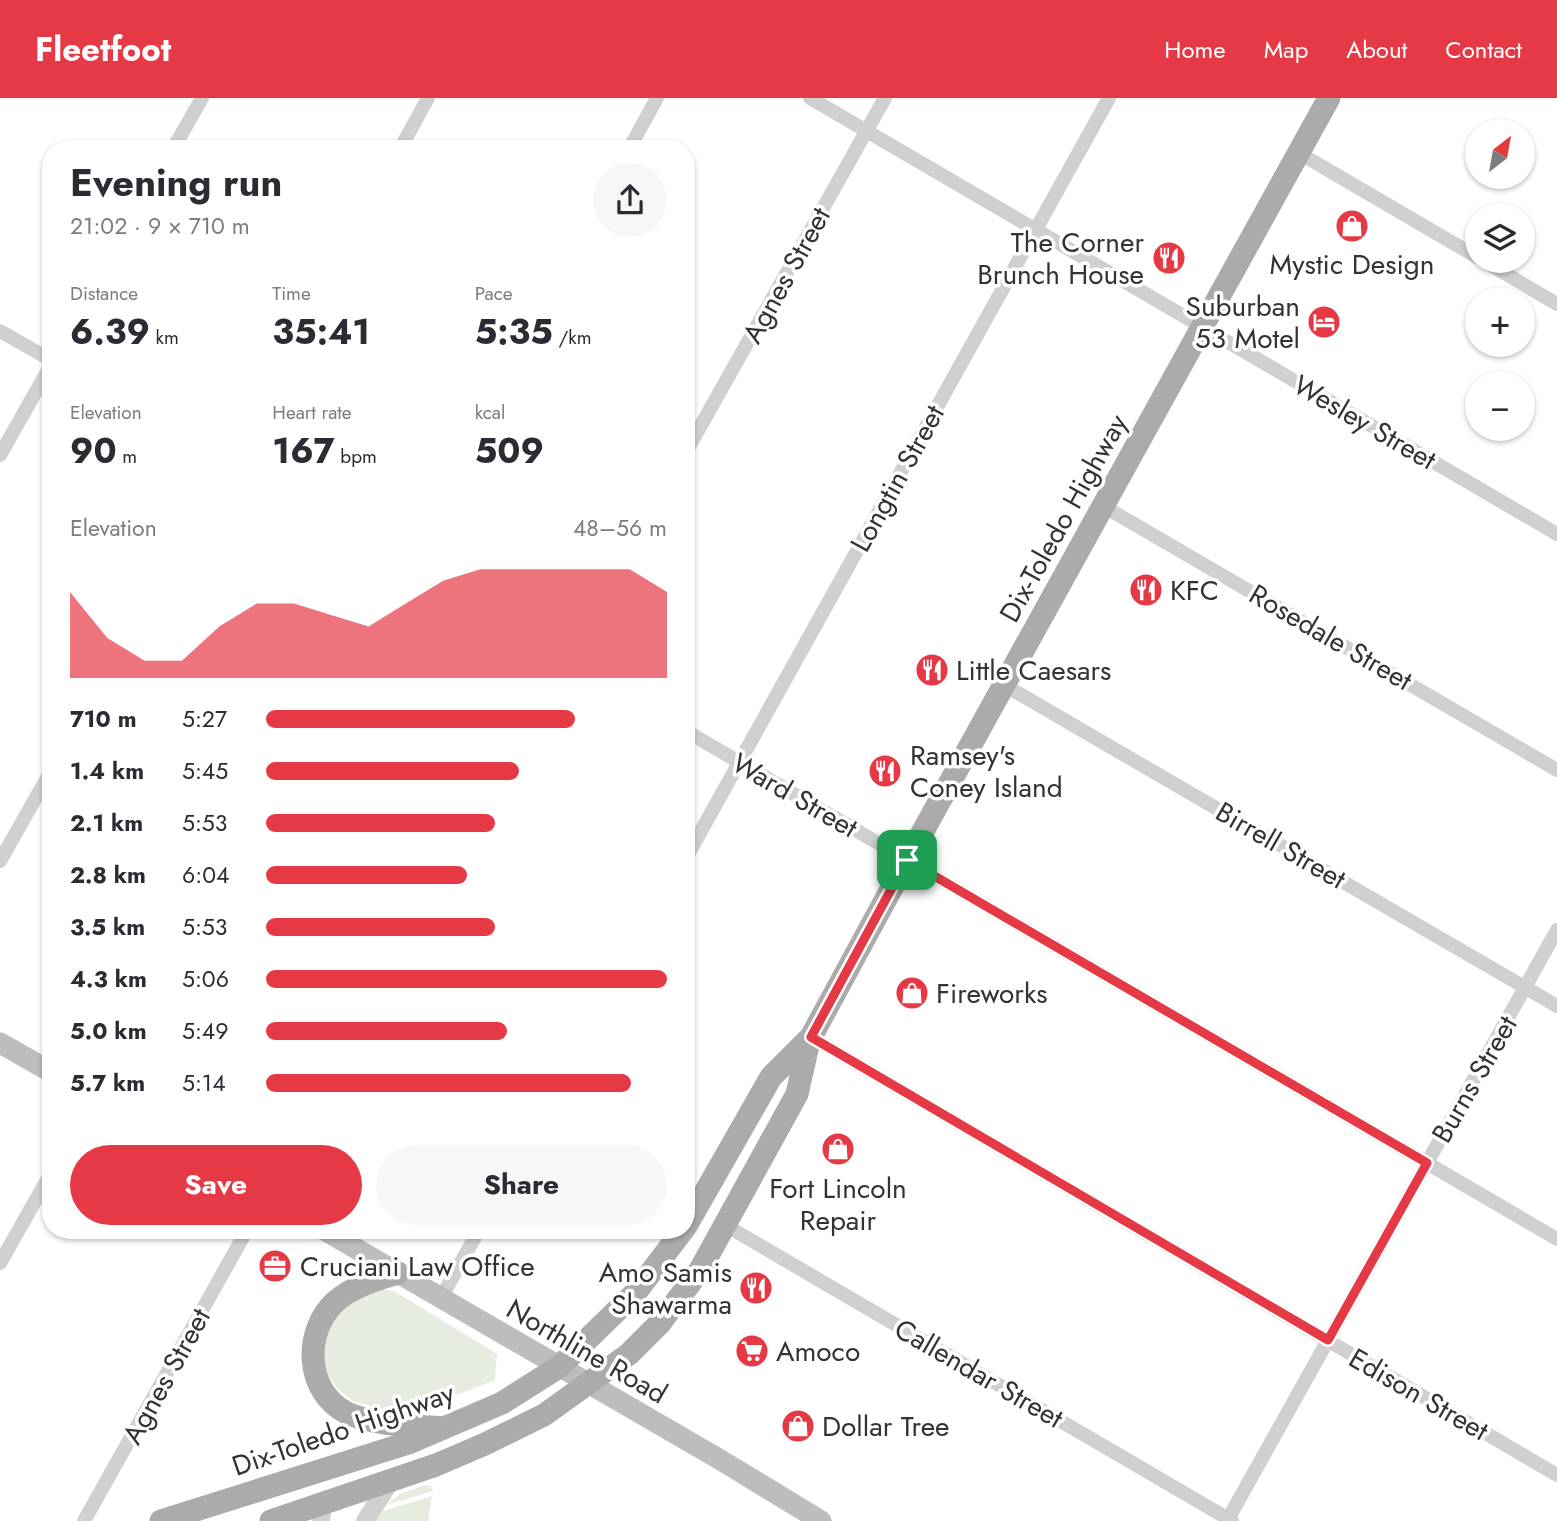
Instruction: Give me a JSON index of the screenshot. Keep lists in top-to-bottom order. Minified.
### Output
{"streets":{"main road":["Dix-Toledo Highway","Northline Road"],"street":["Agnes Street","Wesley Street","Longtin Street","Rosedale Street","Ward Street","Birrell Street","Burns Street","Callendar Street","Edison Street"]},"crossings":[["Agnes Street","Wesley Street"],["Wesley Street","Longtin Street"],["Wesley Street","Dix-Toledo Highway"],["Longtin Street","Ward Street"],["Dix-Toledo Highway","Rosedale Street"],["Dix-Toledo Highway","Ward Street"],["Dix-Toledo Highway","Birrell Street"],["Dix-Toledo Highway","Northline Road"],["Dix-Toledo Highway","Callendar Street"],["Dix-Toledo Highway","Edison Street"],["Ward Street","Burns Street"],["Birrell Street","Burns Street"],["Burns Street","Callendar Street"],["Burns Street","Edison Street"]],"places":{"shop":["Mystic Design","Fireworks","Fort Lincoln Repair","Dollar Tree"],"restaurant":["The Corner Brunch House","KFC","Little Caesars","Ramsey's Coney Island","Amo Samis Shawarma"],"hotel":["Suburban 53 Motel"],"office":["Cruciani Law Office"],"supermarket":["Amoco"]},"north":"top right","page":{"header":"Fleetfoot","nav":["Home","Map","About","Contact"],"map_buttons":["+","−"],"heading":["Evening run","21:02 · 9 × 710 m"],"stats":[["Distance","6.39 km"],["Time","35:41"],["Pace","5:35 /km"],["Elevation","90 m"],["Heart rate","167 bpm"],["kcal","509"]],"chart":["Elevation","48–56 m"],"list":[{"name":"710 m","note":"5:27"},{"name":"1.4 km","note":"5:45"},{"name":"2.1 km","note":"5:53"},{"name":"2.8 km","note":"6:04"},{"name":"3.5 km","note":"5:53"},{"name":"4.3 km","note":"5:06"},{"name":"5.0 km","note":"5:49"},{"name":"5.7 km","note":"5:14"}],"buttons":["Save","Share"]}}
